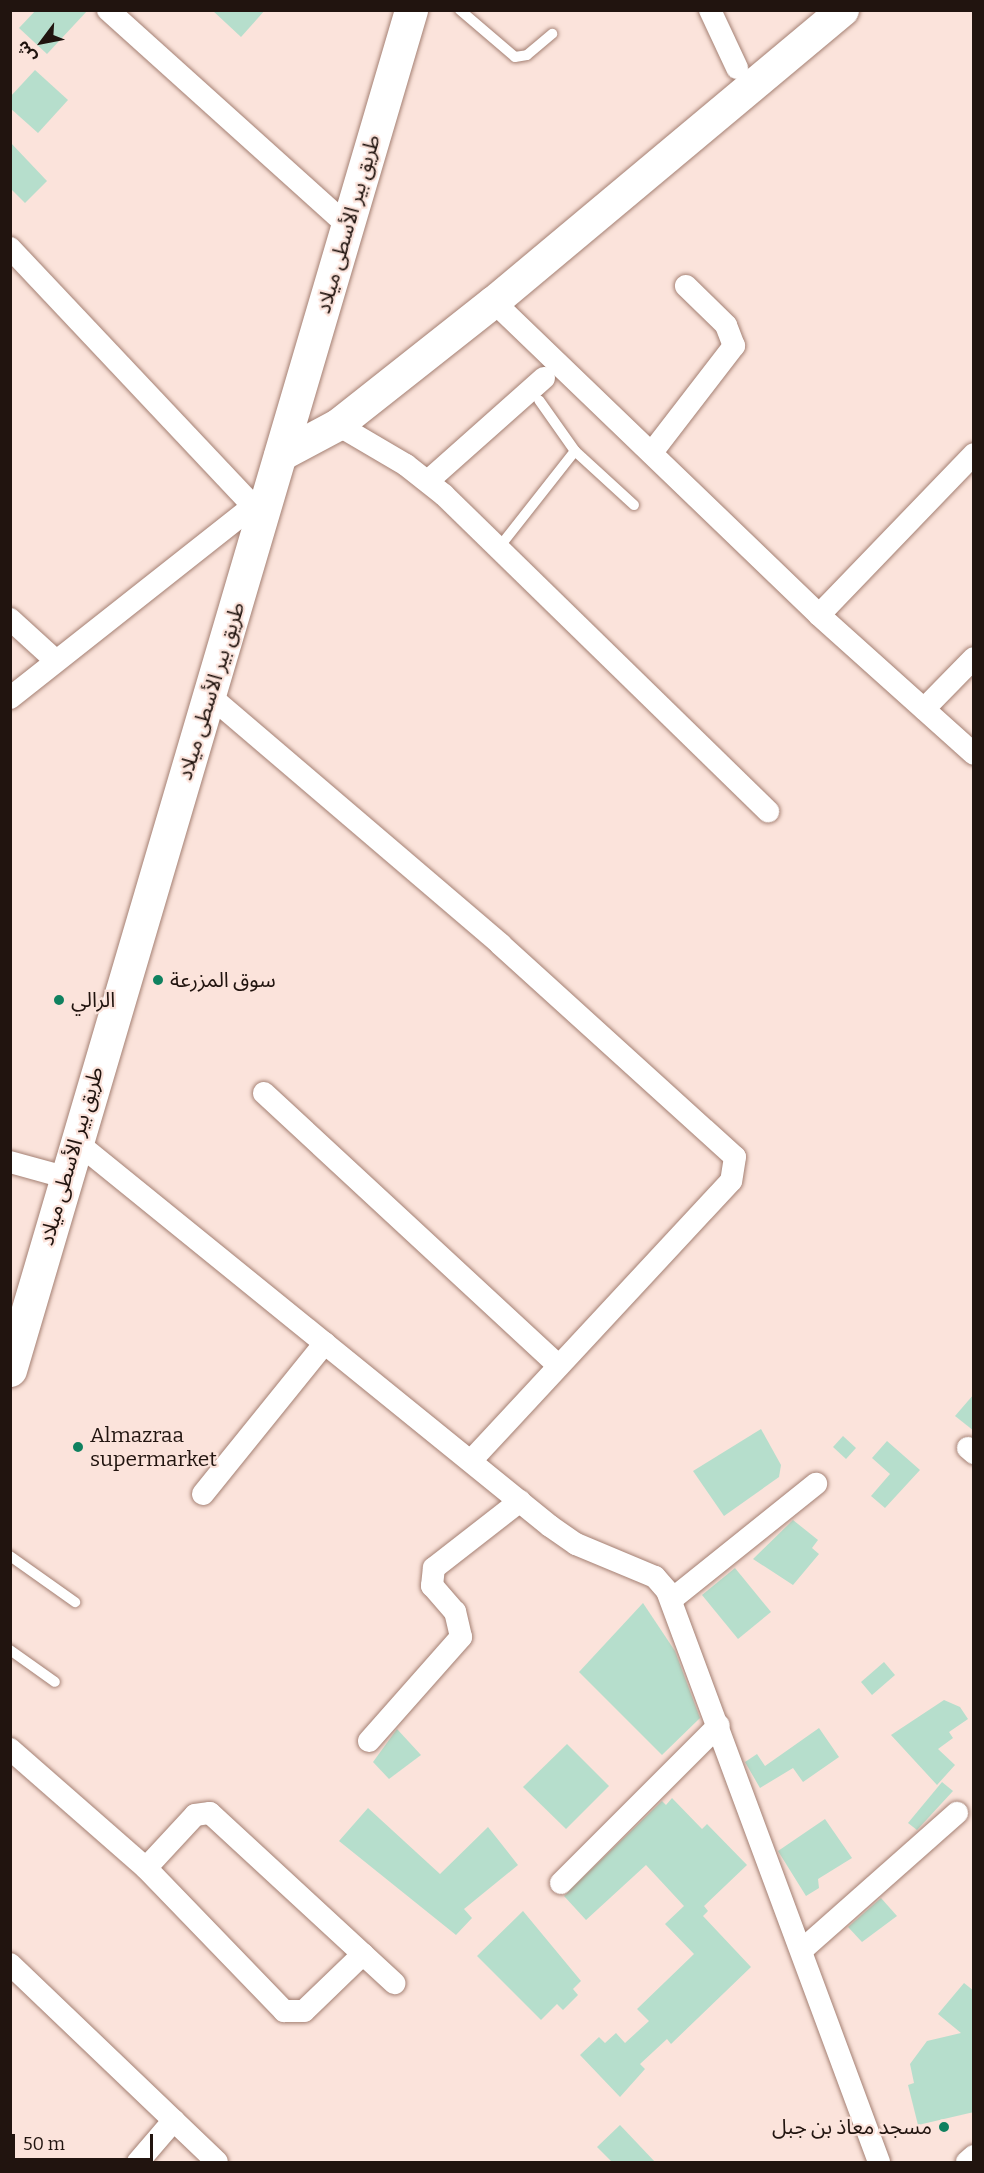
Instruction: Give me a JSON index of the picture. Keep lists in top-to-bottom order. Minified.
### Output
{"streets":{"main road":["طريق بير الأسطى ميلاد"]},"places":["سوق المزرعة","الرالي","Almazraa supermarket","مسجد معاذ بن جبل"],"scale_bar":"50 m","north":"bottom left"}
